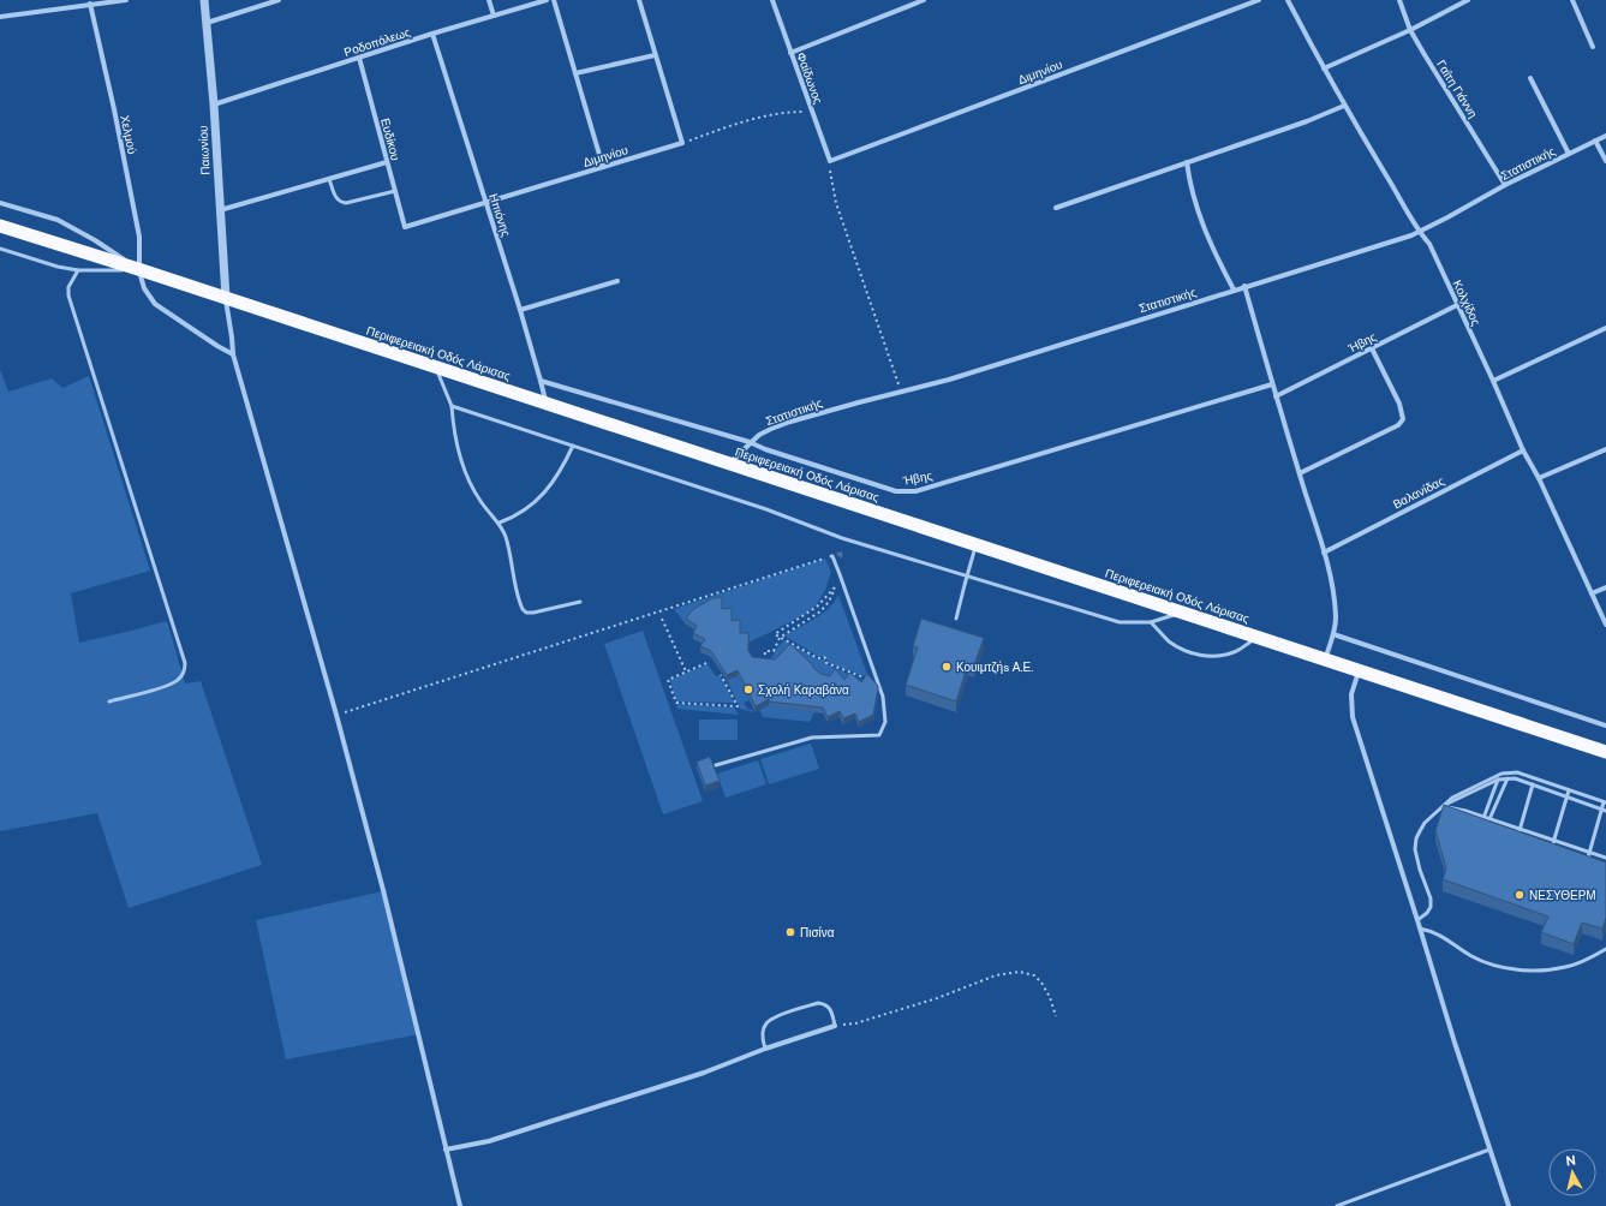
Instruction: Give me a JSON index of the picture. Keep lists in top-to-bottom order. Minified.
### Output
{"streets":{"highway":["Περιφερειακή Οδός Λάρισας"],"street":["Ροδοπόλεως","Διμηνίου","Φαίδωνος","Γαΐτη Γιάννη","Χελμού","Ευδίκου","Παιωνίου","Στατιστικής","Ηπιόνης","Κολχίδος","Ήβης","Βαλανίδας"]},"crossings":[["Ροδοπόλεως","Ευδίκου"],["Ροδοπόλεως","Παιωνίου"],["Ροδοπόλεως","Ηπιόνης"],["Διμηνίου","Φαίδωνος"],["Διμηνίου","Ευδίκου"],["Διμηνίου","Ηπιόνης"],["Γαΐτη Γιάννη","Στατιστικής"],["Χελμού","Περιφερειακή Οδός Λάρισας"],["Παιωνίου","Περιφερειακή Οδός Λάρισας"],["Στατιστικής","Κολχίδος"],["Στατιστικής","Ήβης"],["Στατιστικής","Περιφερειακή Οδός Λάρισας"],["Ηπιόνης","Ήβης"],["Ηπιόνης","Περιφερειακή Οδός Λάρισας"],["Κολχίδος","Ήβης"],["Κολχίδος","Βαλανίδας"]],"places":["Κουιμτζήs Α.Ε.","Σχολή Καραβάνα","ΝΕΣΥΘΕΡΜ","Πισίνα"],"north":"top"}
